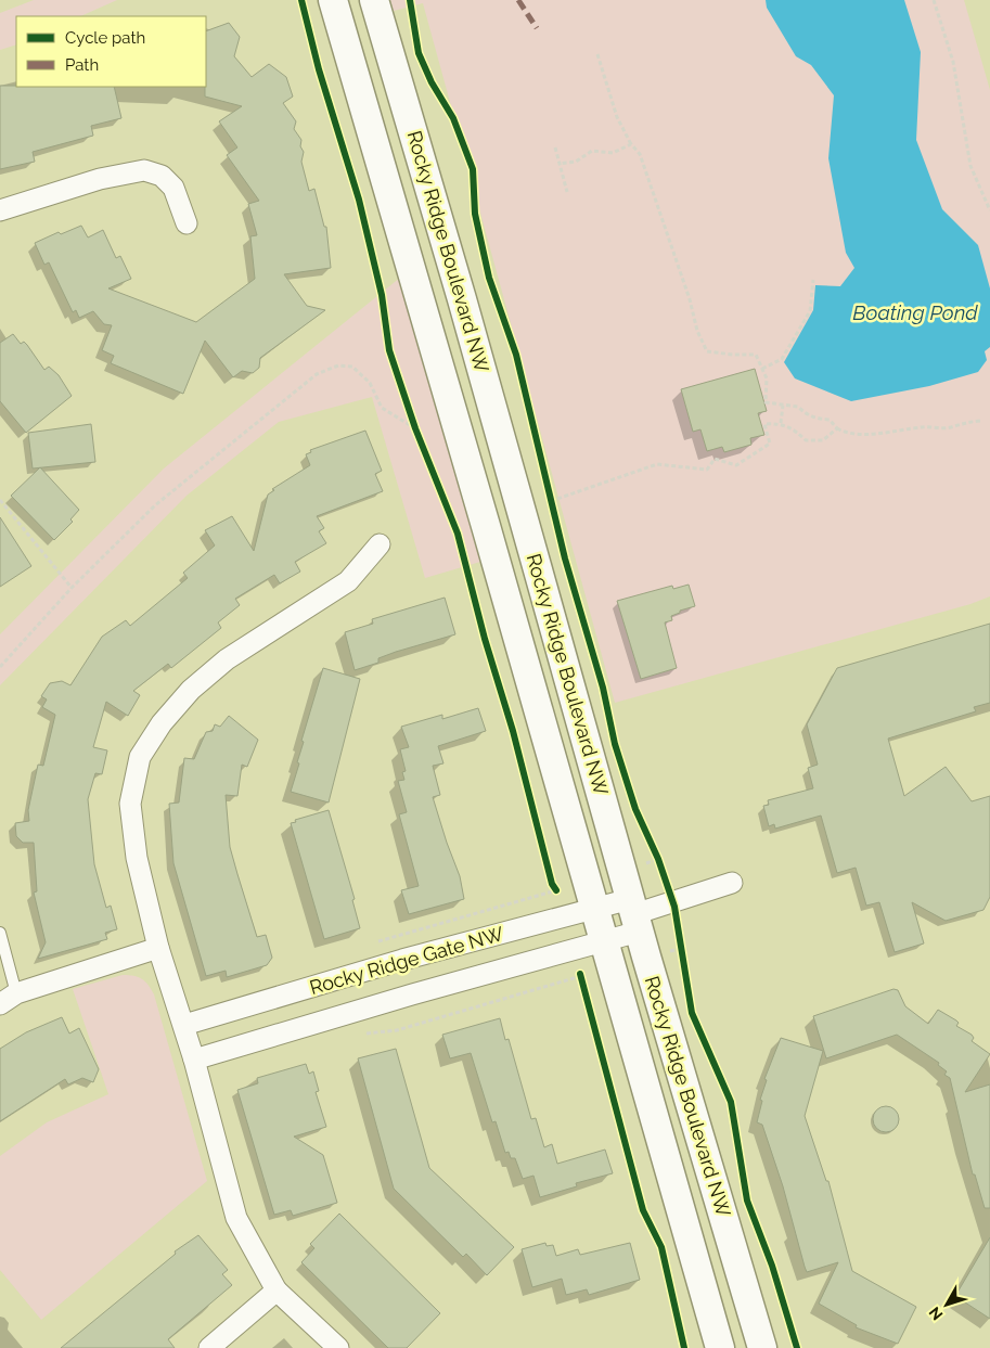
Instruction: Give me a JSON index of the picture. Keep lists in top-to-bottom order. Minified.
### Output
{"streets":{"street":["Rocky Ridge Boulevard NW","Rocky Ridge Gate NW"]},"crossings":[["Rocky Ridge Boulevard NW","Rocky Ridge Gate NW"]],"water":["Boating Pond"],"legend":["Cycle path","Path"],"north":"bottom left"}
